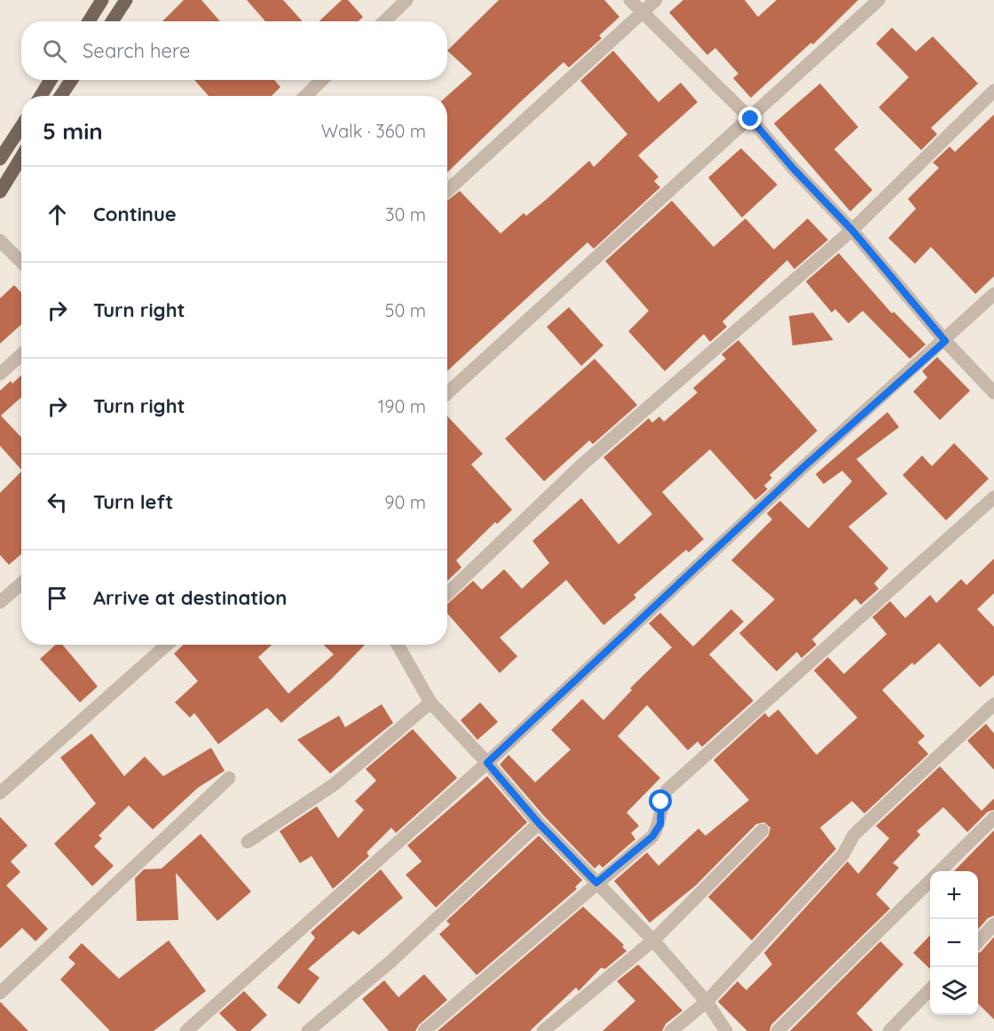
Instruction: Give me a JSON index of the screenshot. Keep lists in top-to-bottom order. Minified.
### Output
{"page":{"search":"Search here","heading":["5 min","Walk · 360 m"],"list":[["Continue","30 m"],["Turn right","50 m"],["Turn right","190 m"],["Turn left","90 m"],"Arrive at destination"],"map_buttons":["+","−"]}}
